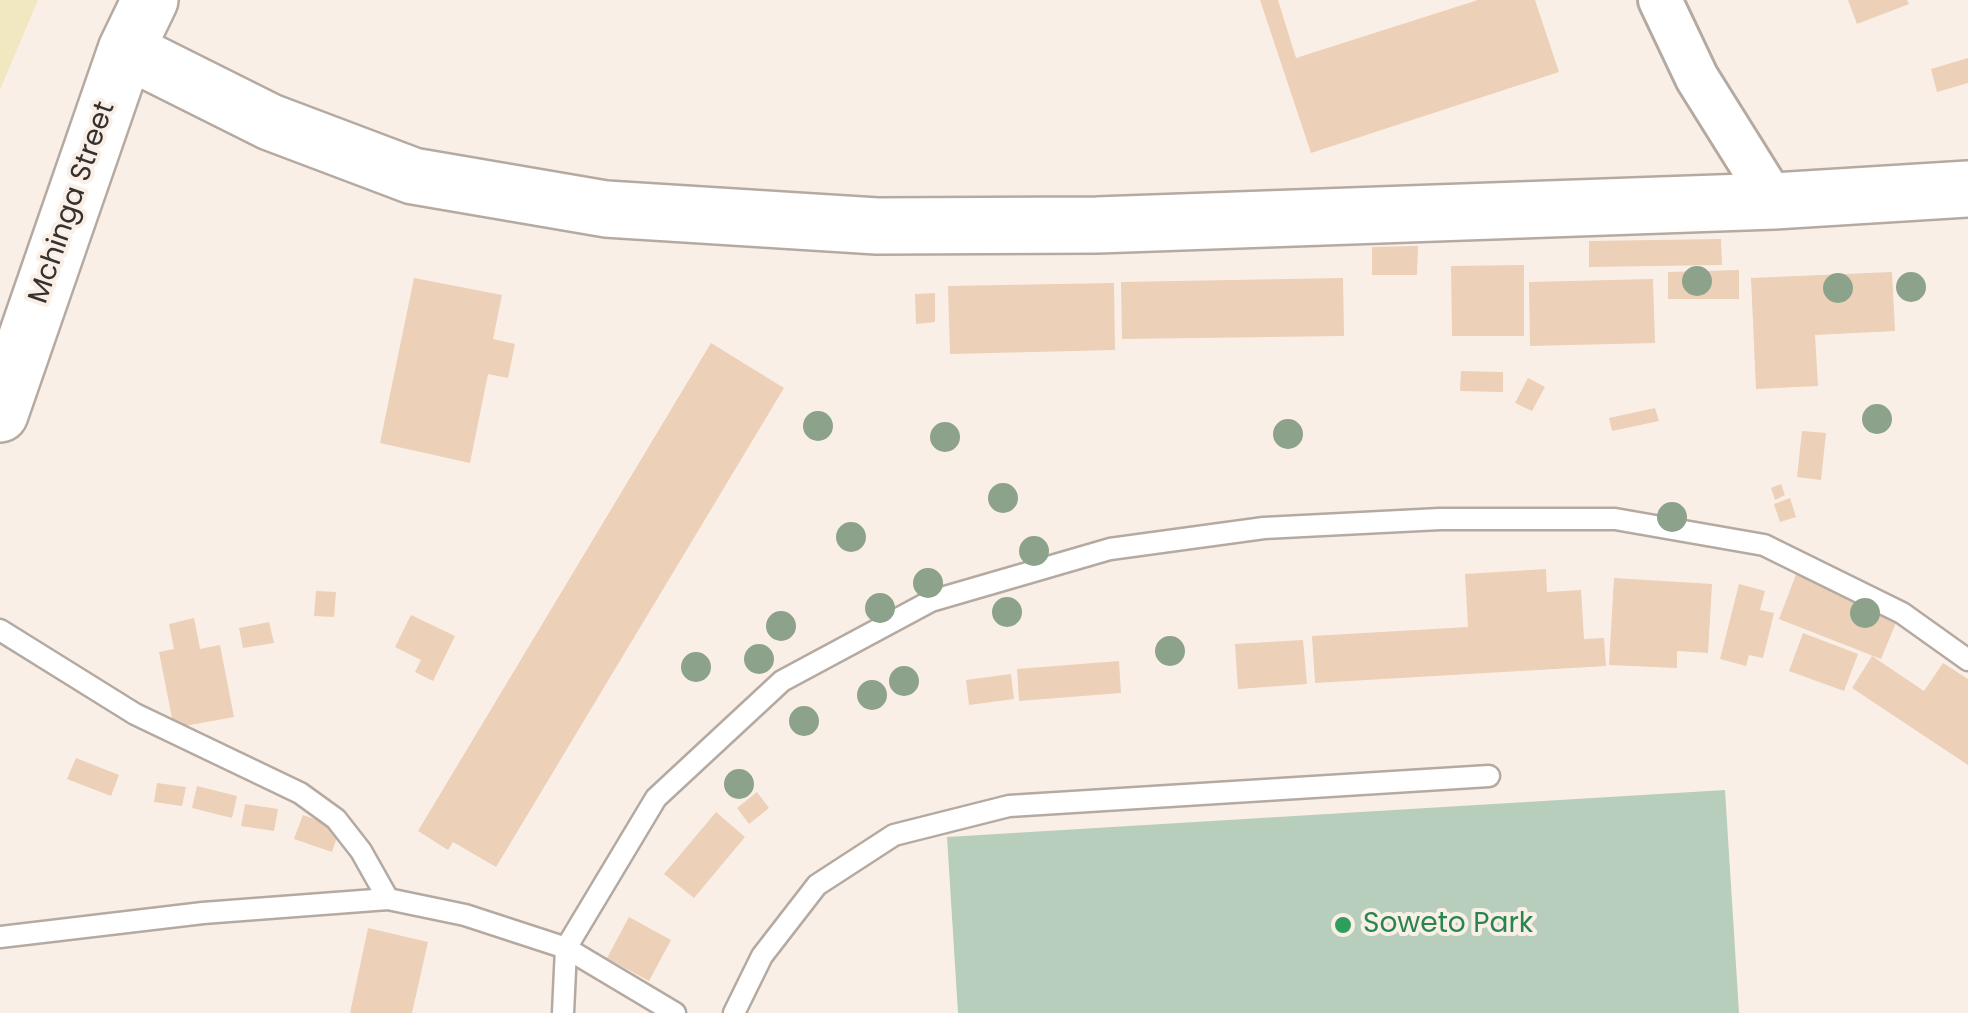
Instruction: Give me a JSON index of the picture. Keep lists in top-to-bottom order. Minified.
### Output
{"streets":{"main road":["Mchinga Street"]},"places":["Soweto Park"]}
